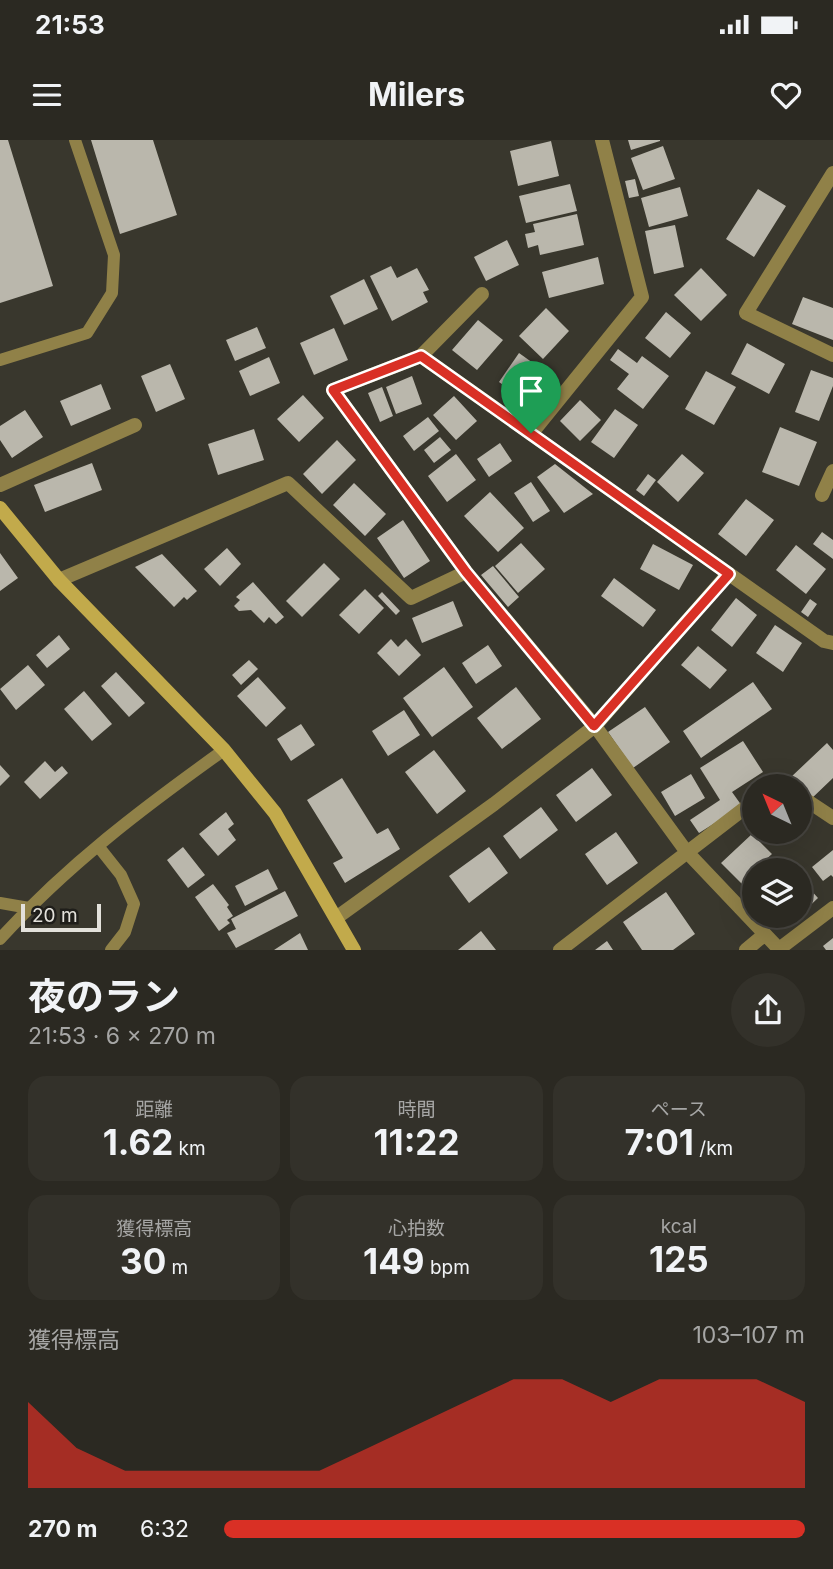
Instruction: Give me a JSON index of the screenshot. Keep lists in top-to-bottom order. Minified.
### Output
{"scale_bar":"20 m","north":"top left","page":{"status":"21:53","header":"Milers","scale":"20 m","heading":["夜のラン","21:53 · 6 × 270 m"],"stats":[["距離","1.62 km"],["時間","11:22"],["ペース","7:01 /km"],["獲得標高","30 m"],["心拍数","149 bpm"],["kcal","125"]],"chart":["獲得標高","103–107 m"],"list":[{"name":"270 m","note":"6:32"}]}}
